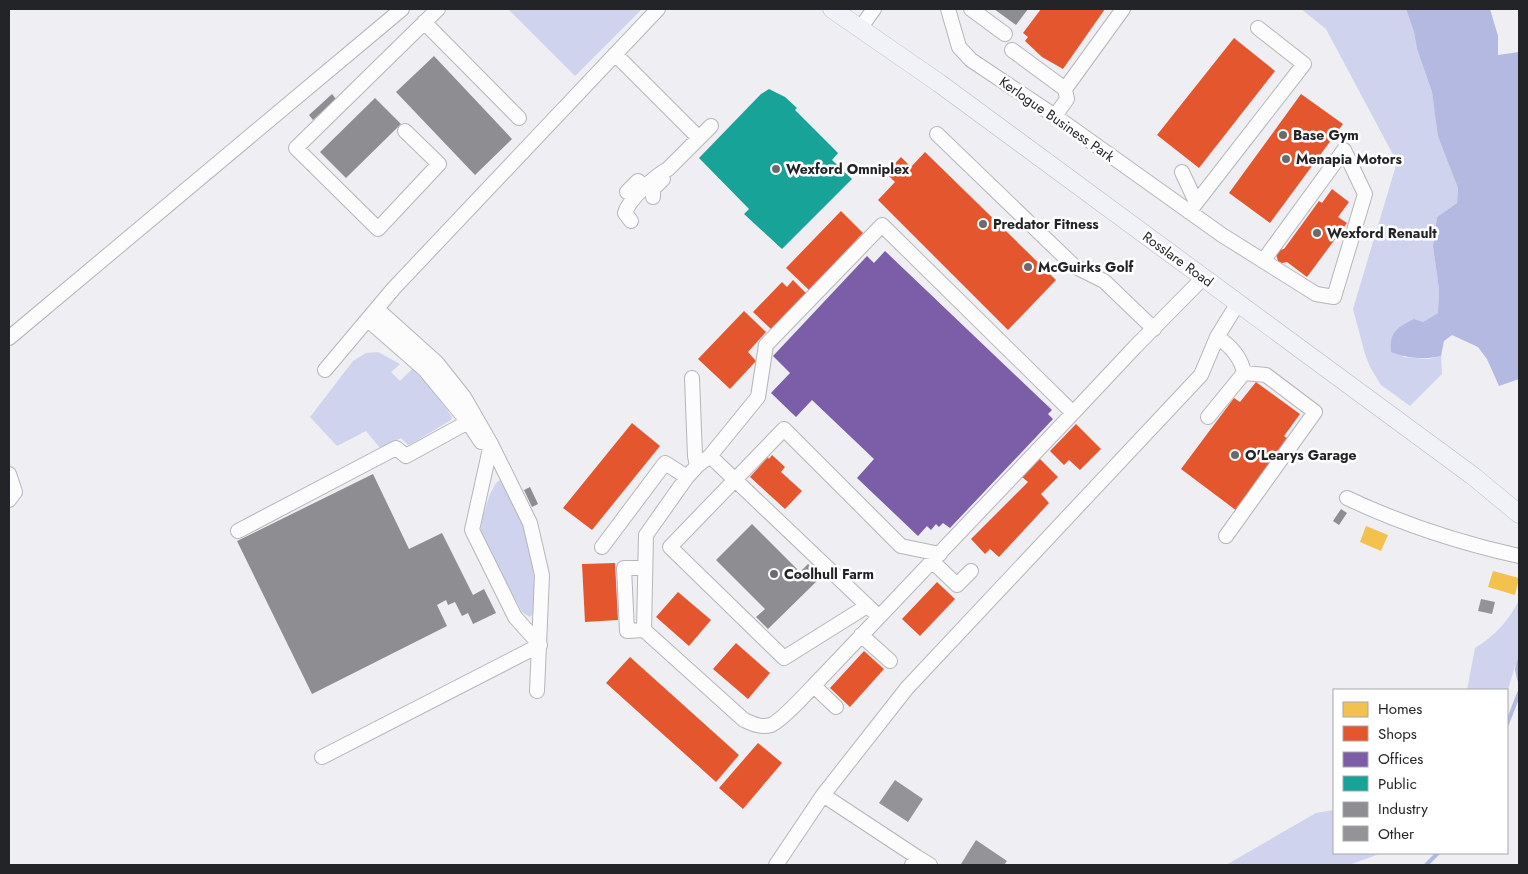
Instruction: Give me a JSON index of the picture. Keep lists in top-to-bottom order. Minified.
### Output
{"streets":{"main road":["Rosslare Road"],"street":["Kerlogue Business Park"]},"places":["Base Gym","Menapia Motors","Wexford Omniplex","Predator Fitness","Wexford Renault","McGuirks Golf","O'Learys Garage","Coolhull Farm"],"legend":["Homes","Shops","Offices","Public","Industry","Other"]}
